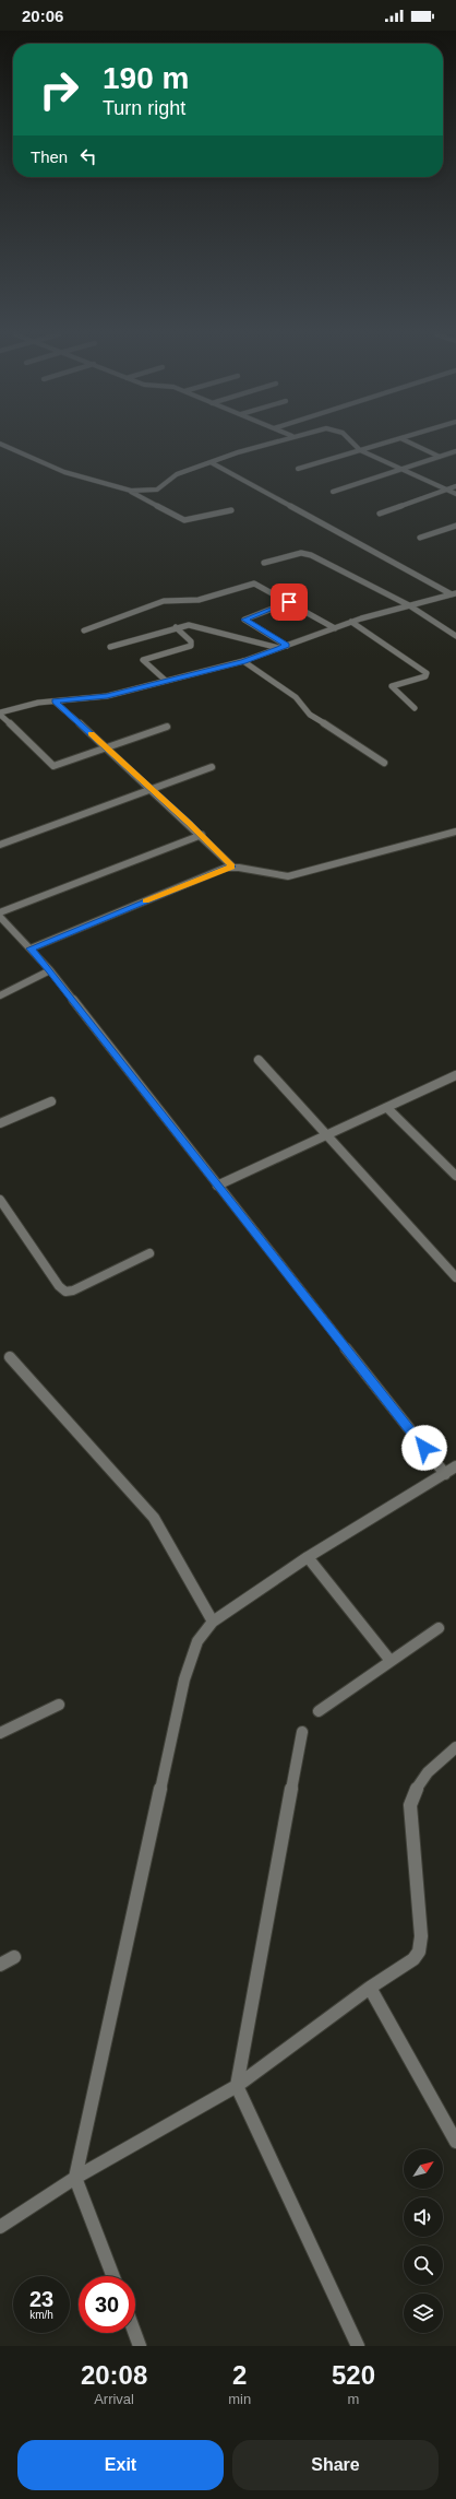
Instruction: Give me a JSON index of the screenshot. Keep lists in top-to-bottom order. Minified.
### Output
{"north":"top right","page":{"status":"20:06","turn":["190 m","Turn right"],"then":"Then","speed":"23 km/h","limit":"30","eta":["20:08","Arrival","2","min","520","m"],"buttons":["Exit","Share"]}}
